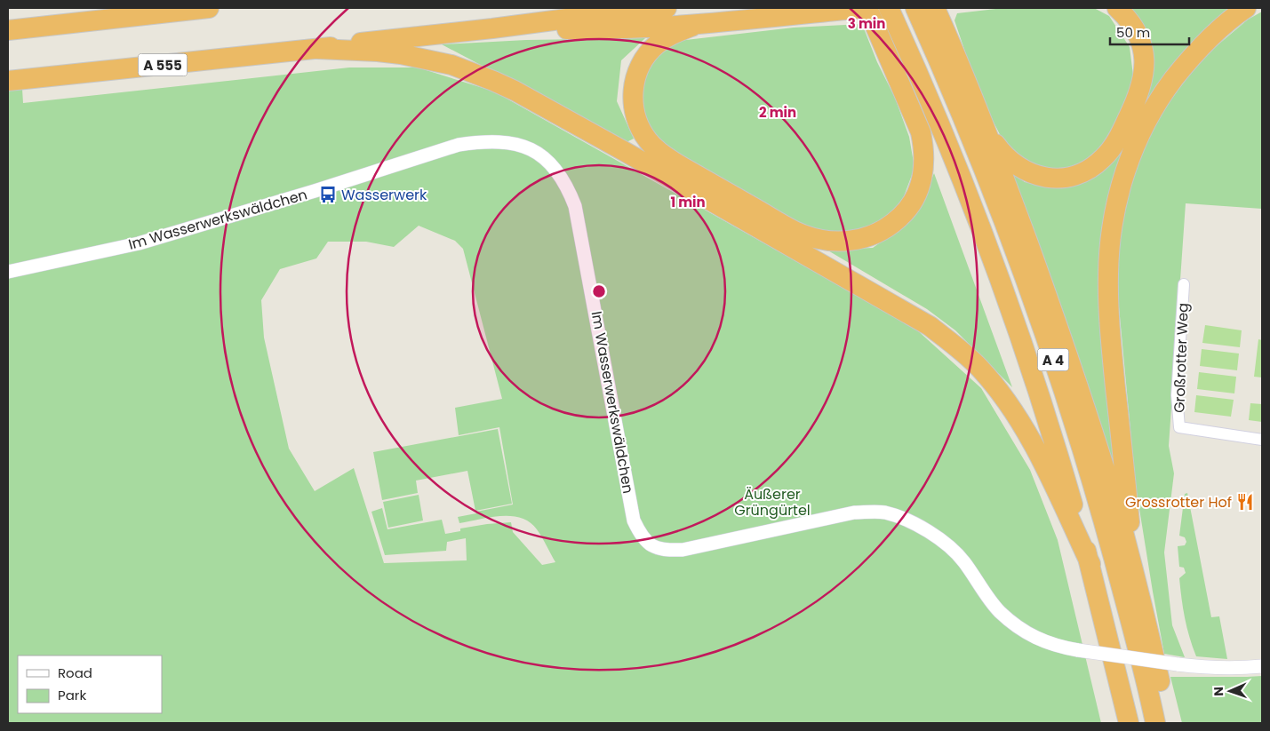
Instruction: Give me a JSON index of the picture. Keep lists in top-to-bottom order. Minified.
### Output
{"streets":{"highway":["A 555","A 4"],"street":["Im Wasserwerkswäldchen","Großrotter Weg"]},"parks":["Äußerer Grüngürtel"],"places":{"bus stop":["Wasserwerk"],"restaurant":["Grossrotter Hof"]},"legend":["Road","Park"],"scale_bar":"50 m","north":"left","rings":["3 min","2 min","1 min"]}
